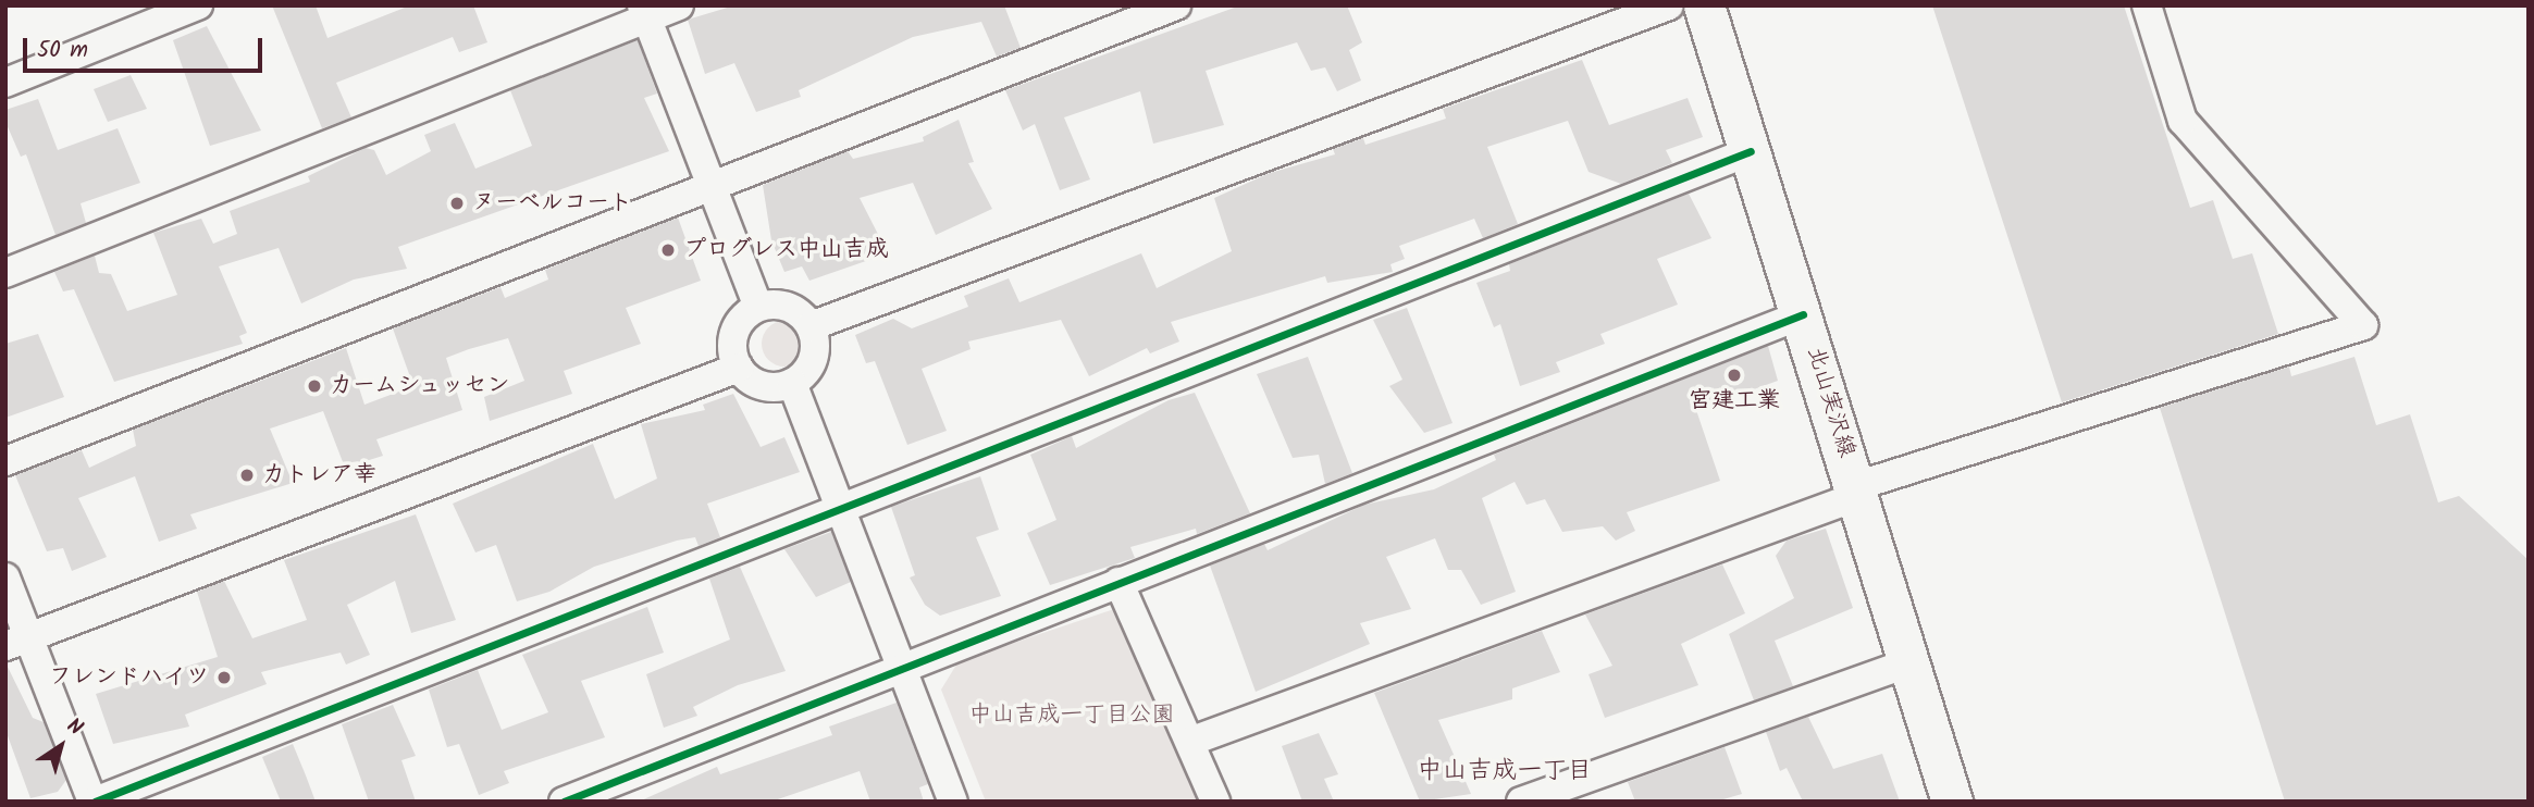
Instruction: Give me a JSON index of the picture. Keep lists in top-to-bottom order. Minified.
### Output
{"streets":{"street":["北山実沢線"]},"districts":["中山吉成一丁目"],"parks":["中山吉成一丁目公園"],"places":["ヌーベルコート","プログレス中山吉成","宮建工業","カームシュッセン","カトレア幸","フレンドハイツ"],"scale_bar":"50 m","north":"top right"}
